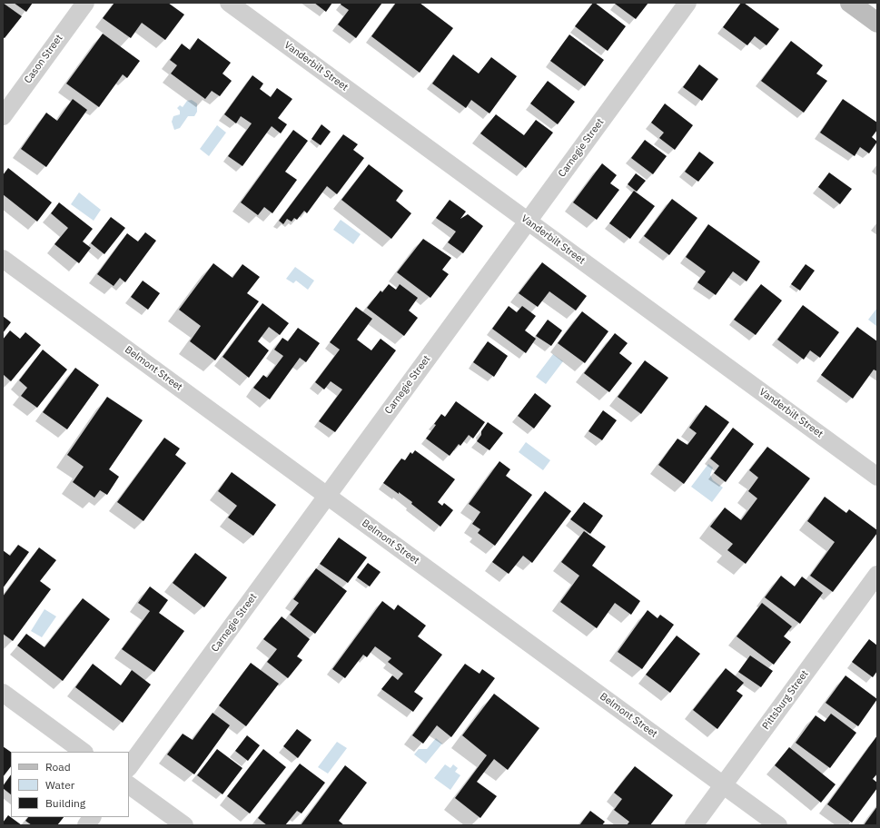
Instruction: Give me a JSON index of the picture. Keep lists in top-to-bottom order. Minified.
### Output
{"streets":{"street":["Cason Street","Vanderbilt Street","Carnegie Street","Belmont Street","Pittsburg Street"]},"crossings":[["Vanderbilt Street","Carnegie Street"],["Carnegie Street","Belmont Street"],["Belmont Street","Pittsburg Street"]],"legend":["Road","Water","Building"]}
